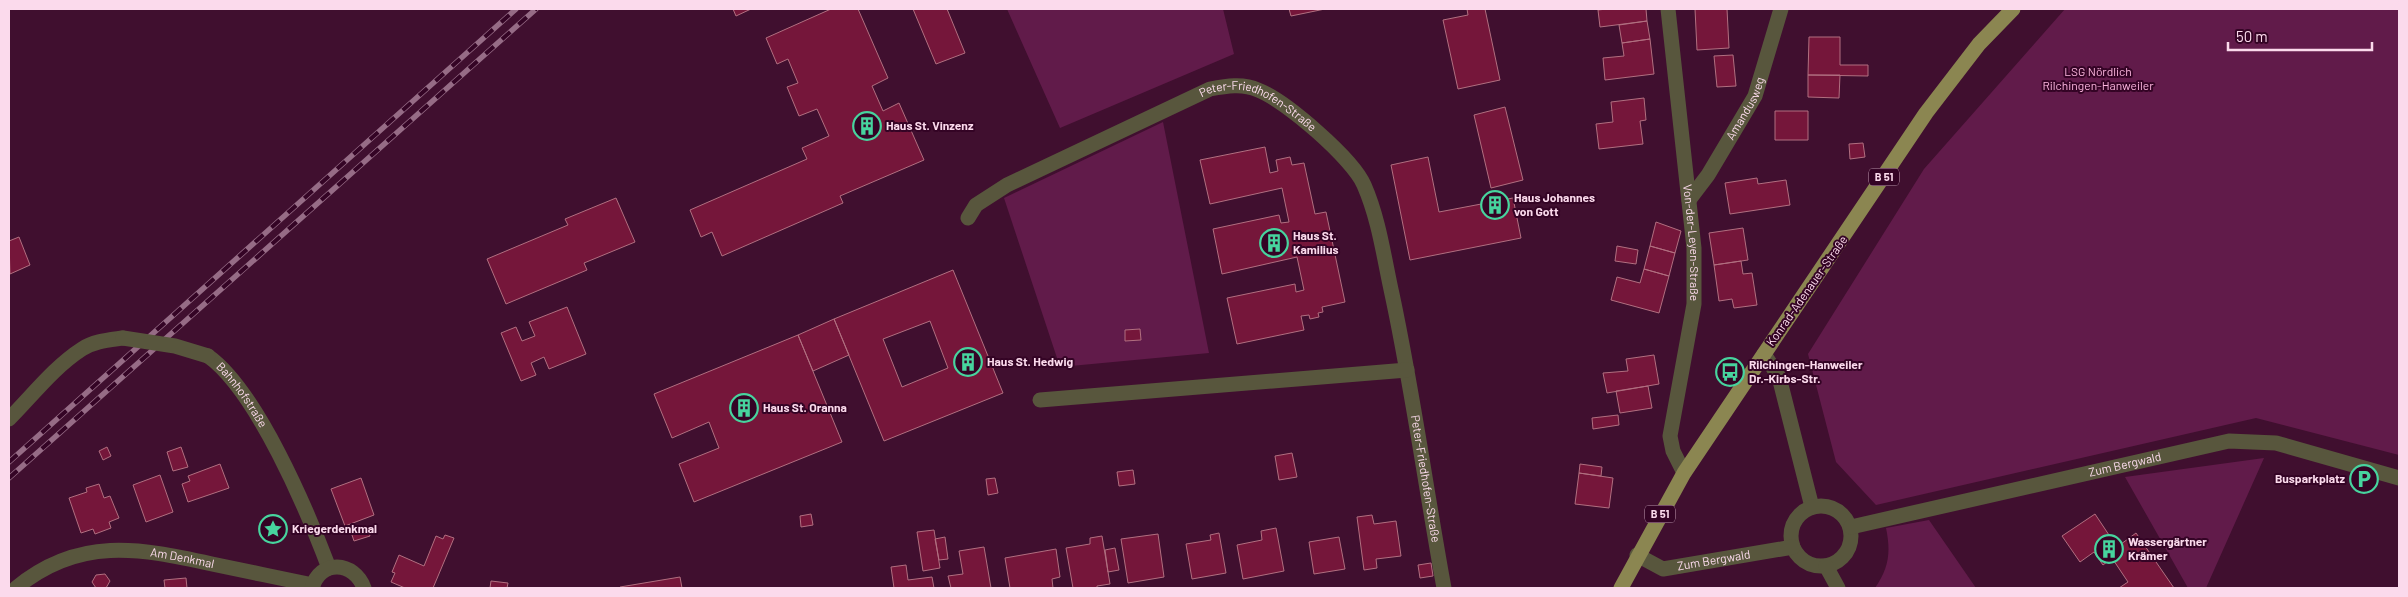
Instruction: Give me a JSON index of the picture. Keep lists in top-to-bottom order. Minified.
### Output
{"streets":{"main road":["B 51","Konrad-Adenauer-Straße"],"street":["Amandusweg","Peter-Friedhofen-Straße","Von-der-Leyen-Straße","Bahnhofstraße","Zum Bergwald","Am Denkmal"]},"crossings":[["Amandusweg","Von-der-Leyen-Straße"],["Von-der-Leyen-Straße","Konrad-Adenauer-Straße"],["Konrad-Adenauer-Straße","Zum Bergwald"]],"parks":["LSG Nördlich Rilchingen-Hanweiler"],"places":{"building":["Haus St. Vinzenz","Haus Johannes von Gott","Haus St. Kamilius","Haus St. Hedwig","Haus St. Oranna","Wassergärtner Krämer"],"bus stop":["Rilchingen-Hanweiler Dr.-Kirbs-Str."],"parking":["Busparkplatz"],"place":["Kriegerdenkmal"]},"scale_bar":"50 m"}
